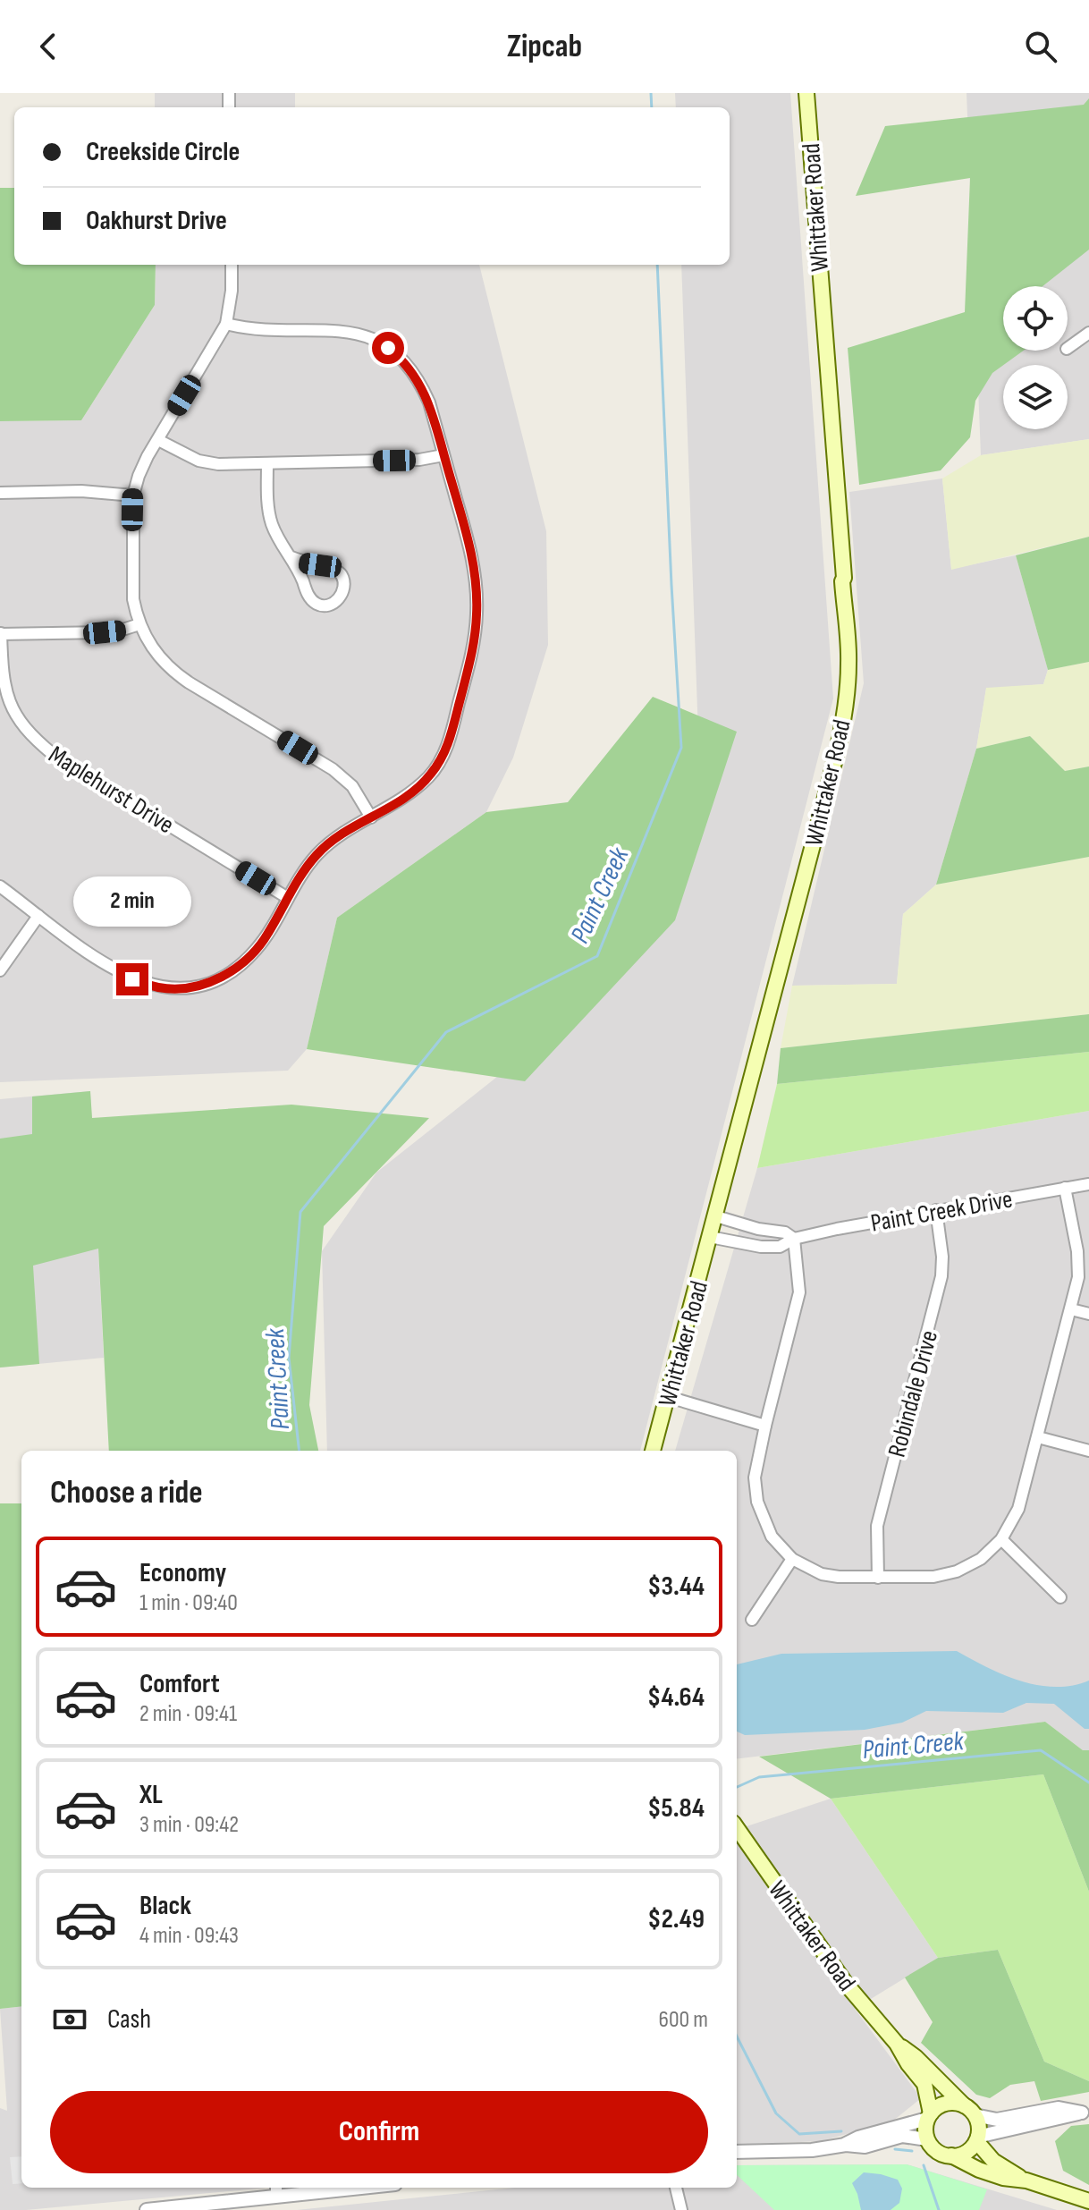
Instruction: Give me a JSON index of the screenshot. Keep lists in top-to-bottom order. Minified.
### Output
{"streets":{"main road":["Whittaker Road"],"street":["Maplehurst Drive","Paint Creek Drive","Robindale Drive"]},"crossings":[["Whittaker Road","Paint Creek Drive"],["Paint Creek Drive","Robindale Drive"]],"water":["Paint Creek"],"page":{"header":"Zipcab","banner":["Creekside Circle","Oakhurst Drive"],"bubble":"2 min","heading":"Choose a ride","list":[{"name":"Economy","note":"1 min · 09:40","value":"$3.44"},{"name":"Comfort","note":"2 min · 09:41","value":"$4.64"},{"name":"XL","note":"3 min · 09:42","value":"$5.84"},{"name":"Black","note":"4 min · 09:43","value":"$2.49"}],"pay":["Cash","600 m"],"buttons":"Confirm"}}
